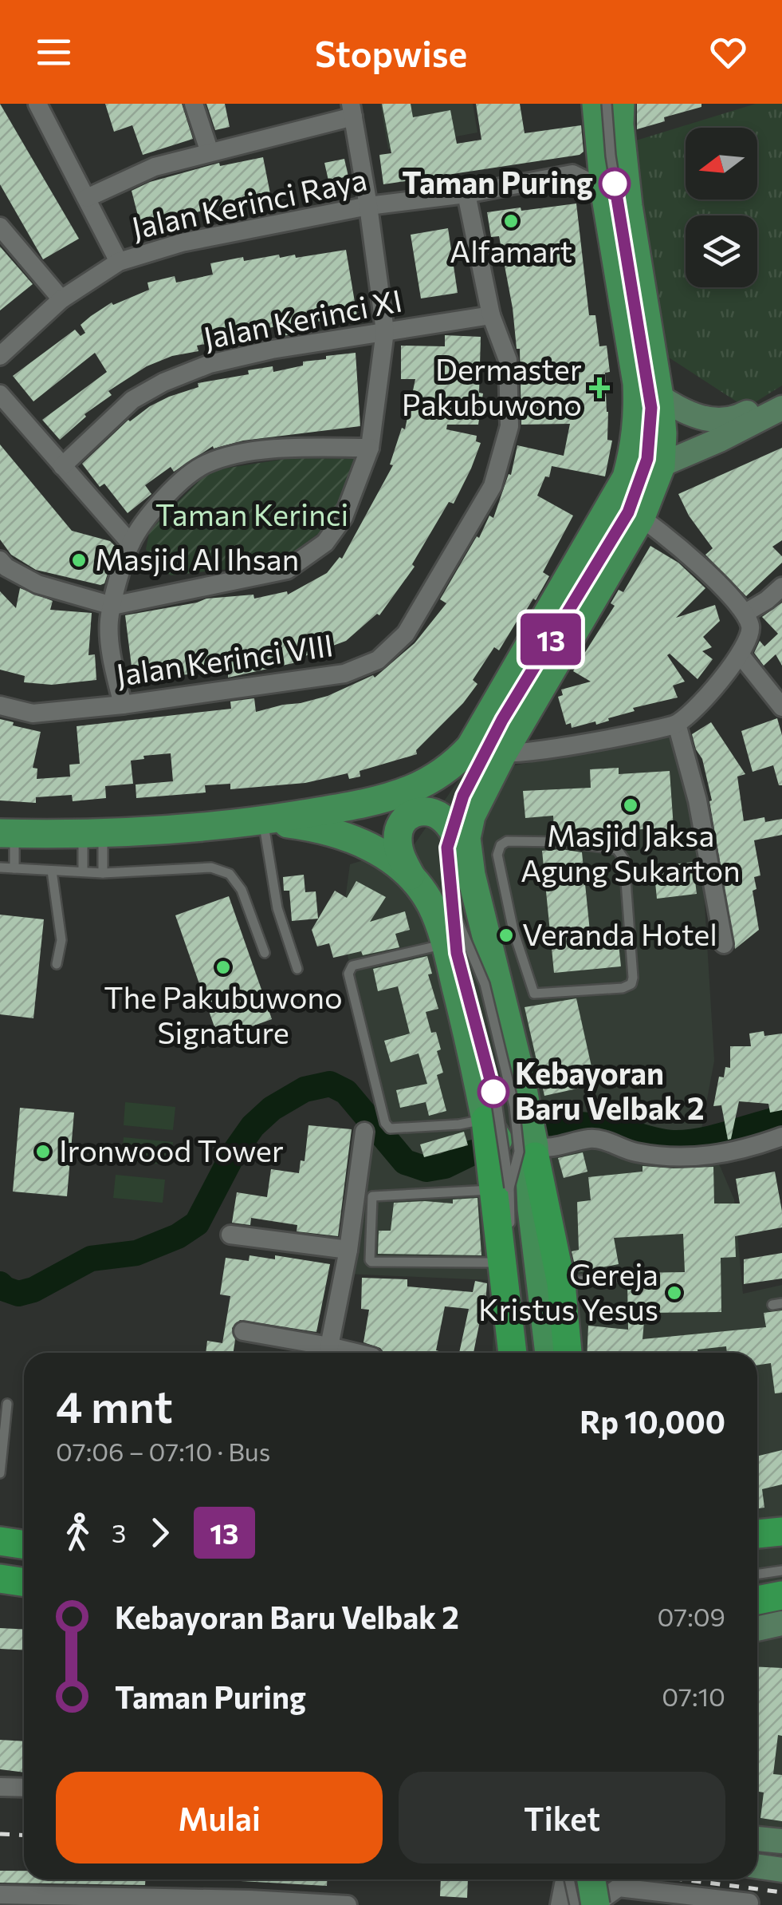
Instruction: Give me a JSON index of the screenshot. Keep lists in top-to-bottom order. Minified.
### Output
{"streets":{"street":["Jalan Kerinci Raya","Jalan Kerinci XI","Jalan Kerinci VIII"]},"crossings":[["Jalan Kerinci Raya","Jalan Kerinci VIII"],["Jalan Kerinci XI","Jalan Kerinci VIII"]],"parks":["Taman Kerinci"],"places":{"other":["Taman Puring","Alfamart","Masjid Al Ihsan","Masjid Jaksa Agung Sukarton","Veranda Hotel","The Pakubuwono Signature","Kebayoran Baru Velbak 2","Ironwood Tower","Gereja Kristus Yesus"],"health":["Dermaster Pakubuwono"]},"lines":["bus line 13"],"north":"left","page":{"header":"Stopwise","on_map":"13","heading":["4 mnt","07:06 – 07:10 · Bus","Rp 10,000"],"legs":["3","13"],"list":[{"name":"Kebayoran Baru Velbak 2","value":"07:09"},{"name":"Taman Puring","value":"07:10"}],"buttons":["Mulai","Tiket"]}}
